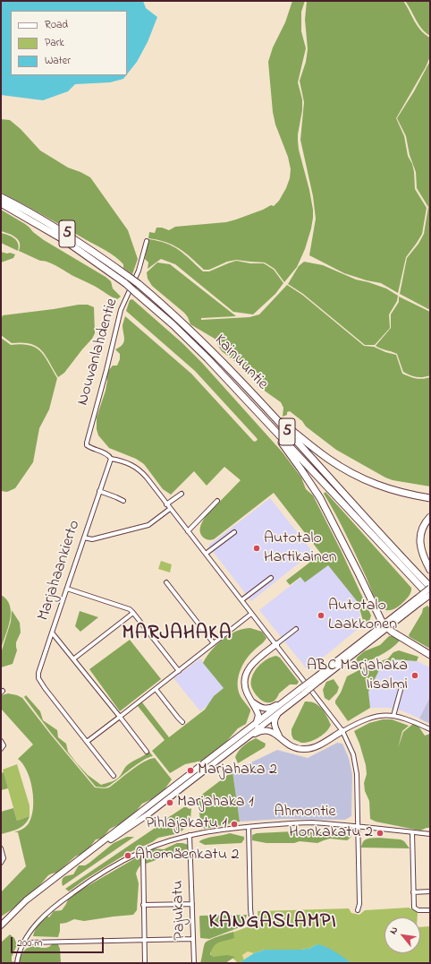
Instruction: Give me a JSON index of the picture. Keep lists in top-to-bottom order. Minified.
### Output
{"streets":{"highway":["5","Kainuuntie"],"street":["Nouvanlahdentie","Marjahaankierto","Ahmontie","Pajukatu"]},"crossings":[["5","Kainuuntie"],["Nouvanlahdentie","Marjahaankierto"],["Ahmontie","Pajukatu"]],"districts":["MARJAHAKA","KANGASLAMPI"],"places":["Autotalo Hartikainen","Autotalo Laakkonen","ABC Marjahaka Iisalmi","Marjahaka 2","Marjahaka 1","Pihlajakatu 1","Honkakatu 2","Ahomäenkatu 2"],"legend":["Road","Park","Water"],"scale_bar":"200 m","north":"top left"}
